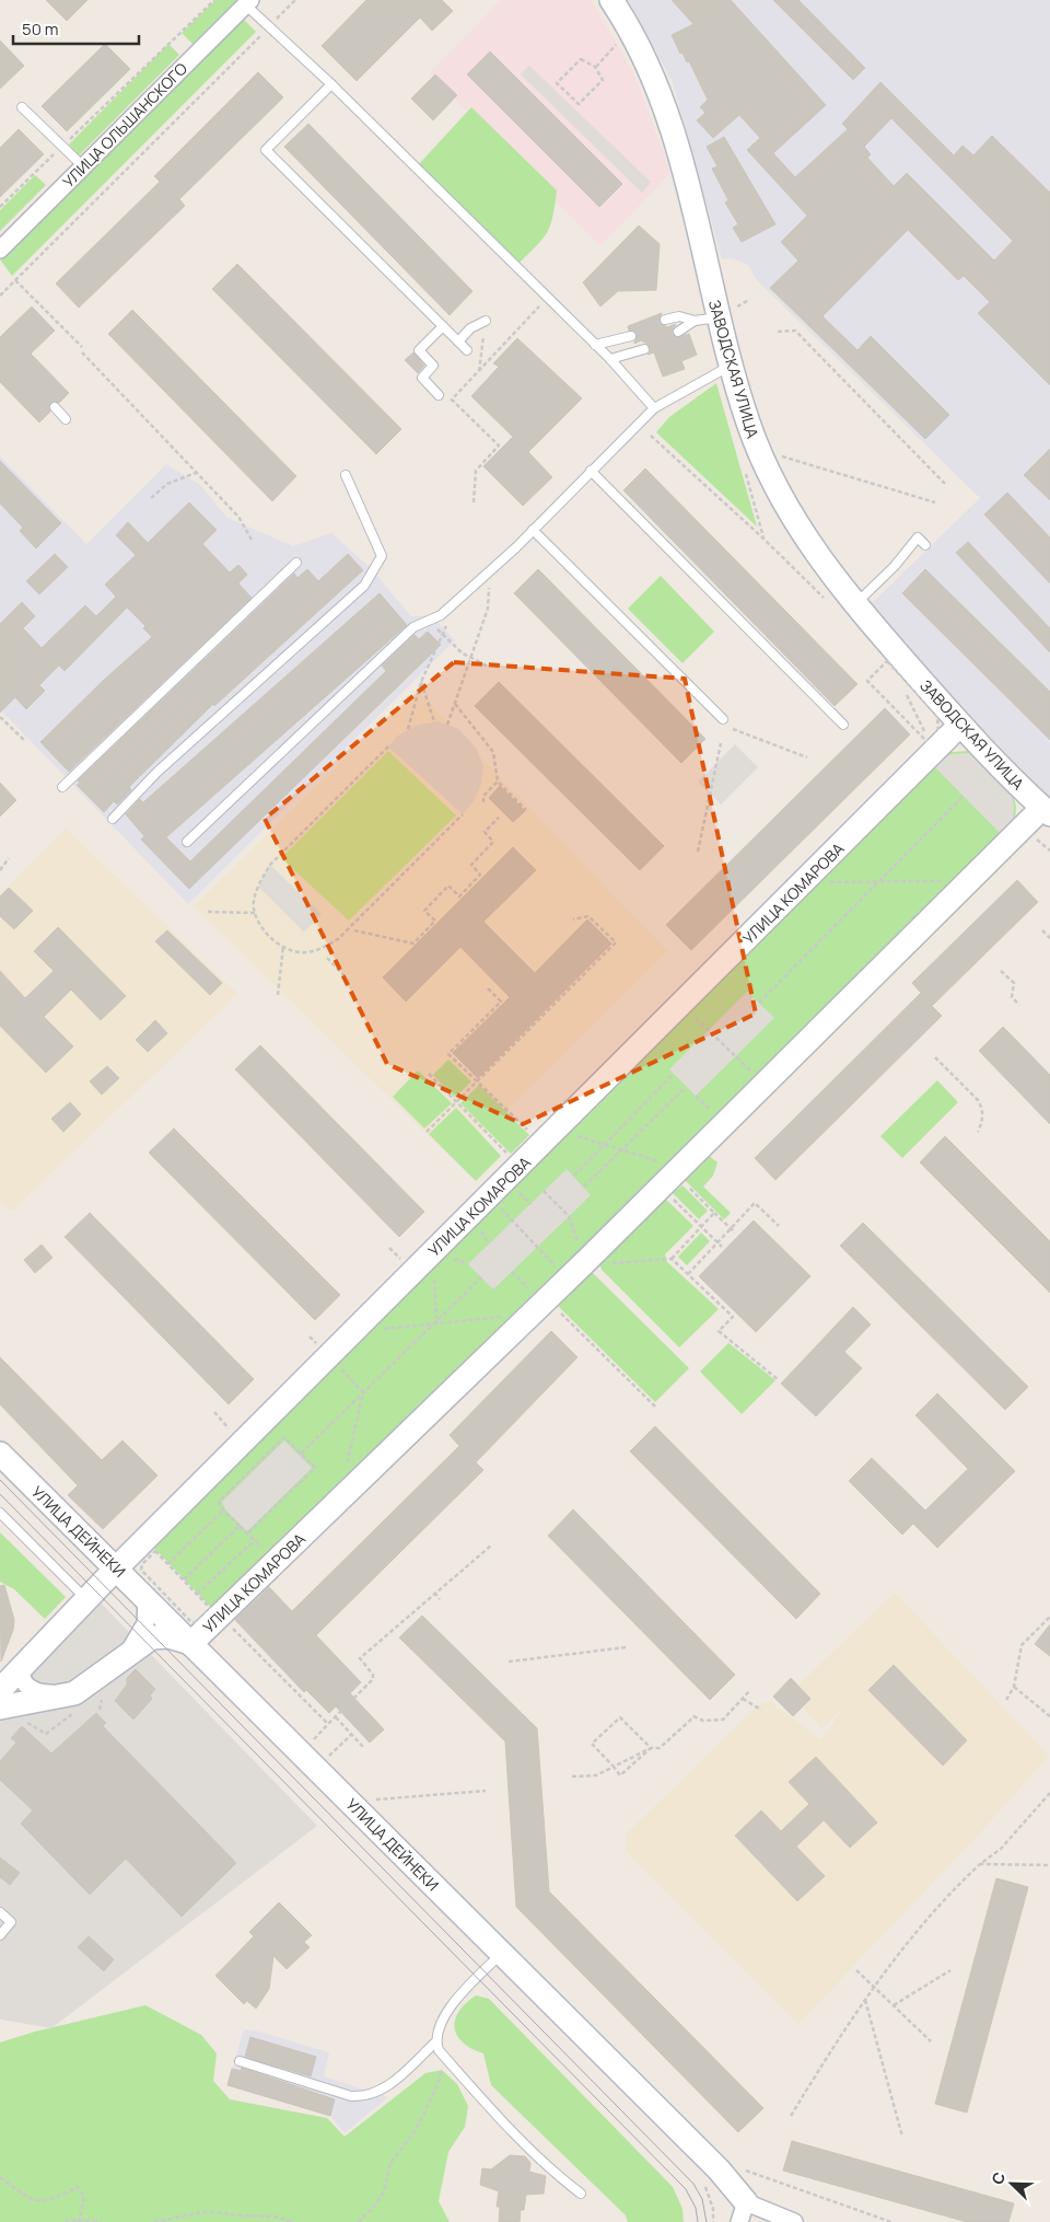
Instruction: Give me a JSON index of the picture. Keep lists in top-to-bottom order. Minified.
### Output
{"streets":{"street":["УЛИЦА ОЛЬШАНСКОГО","ЗАВОДСКАЯ УЛИЦА","УЛИЦА КОМАРОВА","УЛИЦА ДЕЙНЕКИ"]},"crossings":[["ЗАВОДСКАЯ УЛИЦА","УЛИЦА КОМАРОВА"],["УЛИЦА КОМАРОВА","УЛИЦА ДЕЙНЕКИ"]],"scale_bar":"50 m","north":"top left"}
